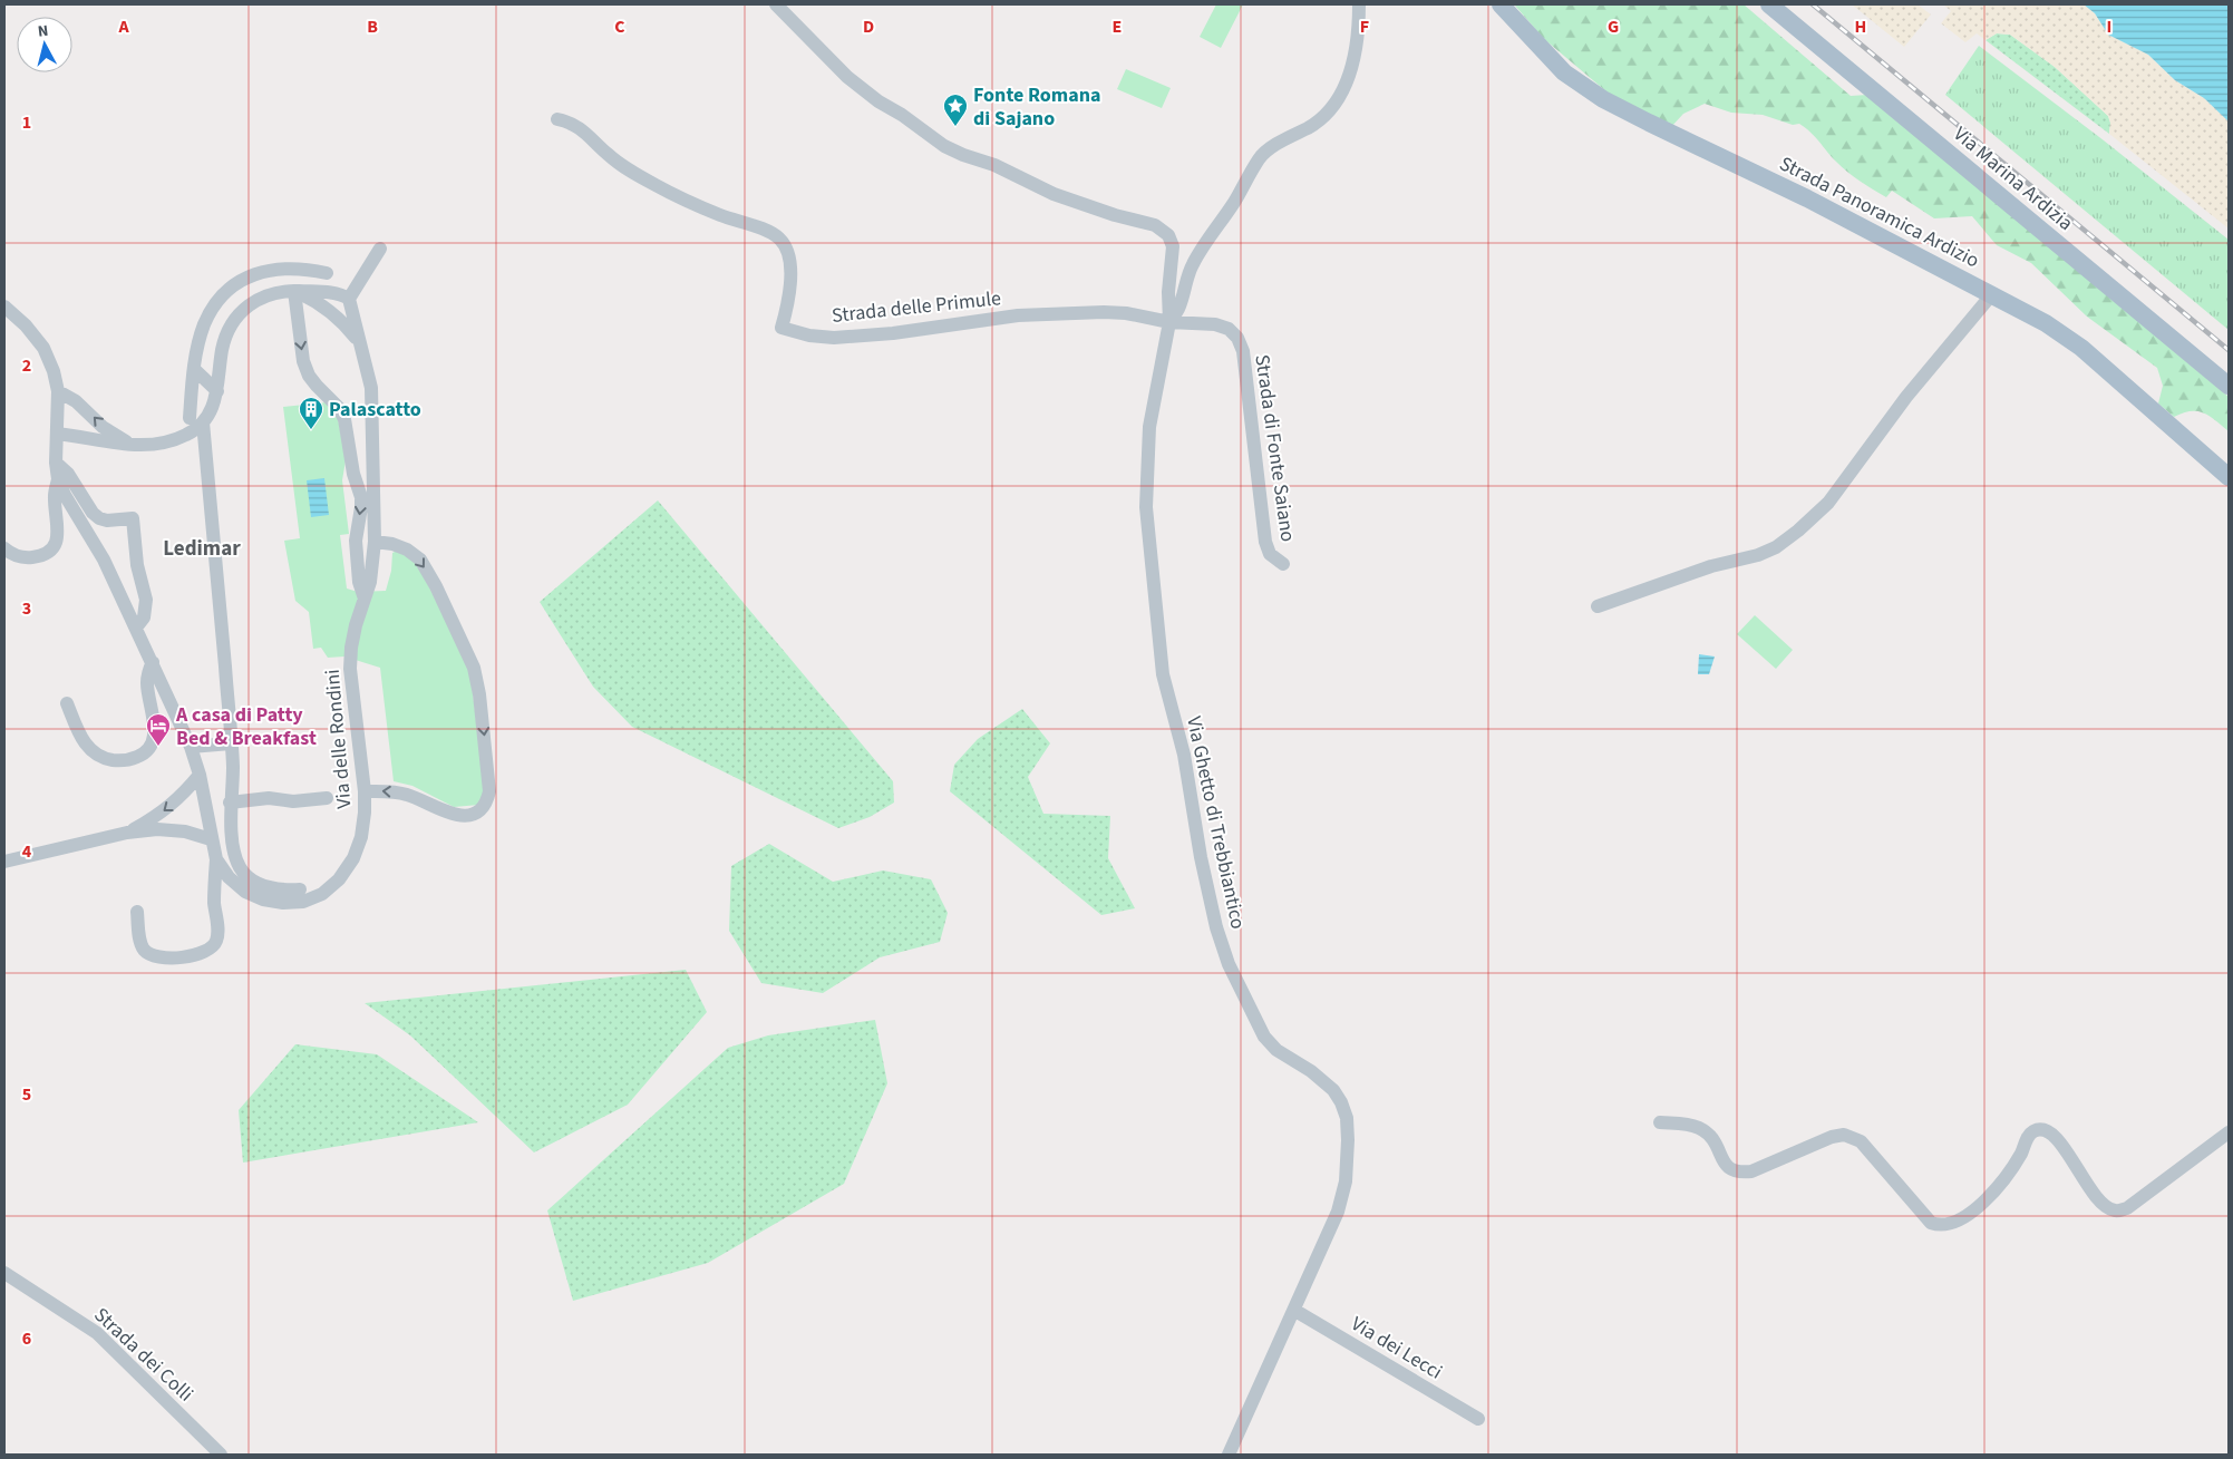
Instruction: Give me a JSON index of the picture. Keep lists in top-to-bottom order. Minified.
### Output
{"streets":{"main road":["Via Marina Ardizia","Strada Panoramica Ardizio"],"street":["Strada delle Primule","Strada di Fonte Saiano","Via delle Rondini","Via Ghetto di Trebbiantico","Via dei Lecci","Strada dei Colli"]},"crossings":[["Strada delle Primule","Strada di Fonte Saiano"],["Strada delle Primule","Via Ghetto di Trebbiantico"],["Strada di Fonte Saiano","Via Ghetto di Trebbiantico"],["Via Ghetto di Trebbiantico","Via dei Lecci"]],"districts":["Ledimar"],"places":{"place":["Fonte Romana di Sajano"],"building":["Palascatto"],"hotel":["A casa di Patty Bed & Breakfast"]},"north":"top","grid":{"columns":["A","B","C","D","E","F","G","H","I"],"rows":["1","2","3","4","5","6"]}}
